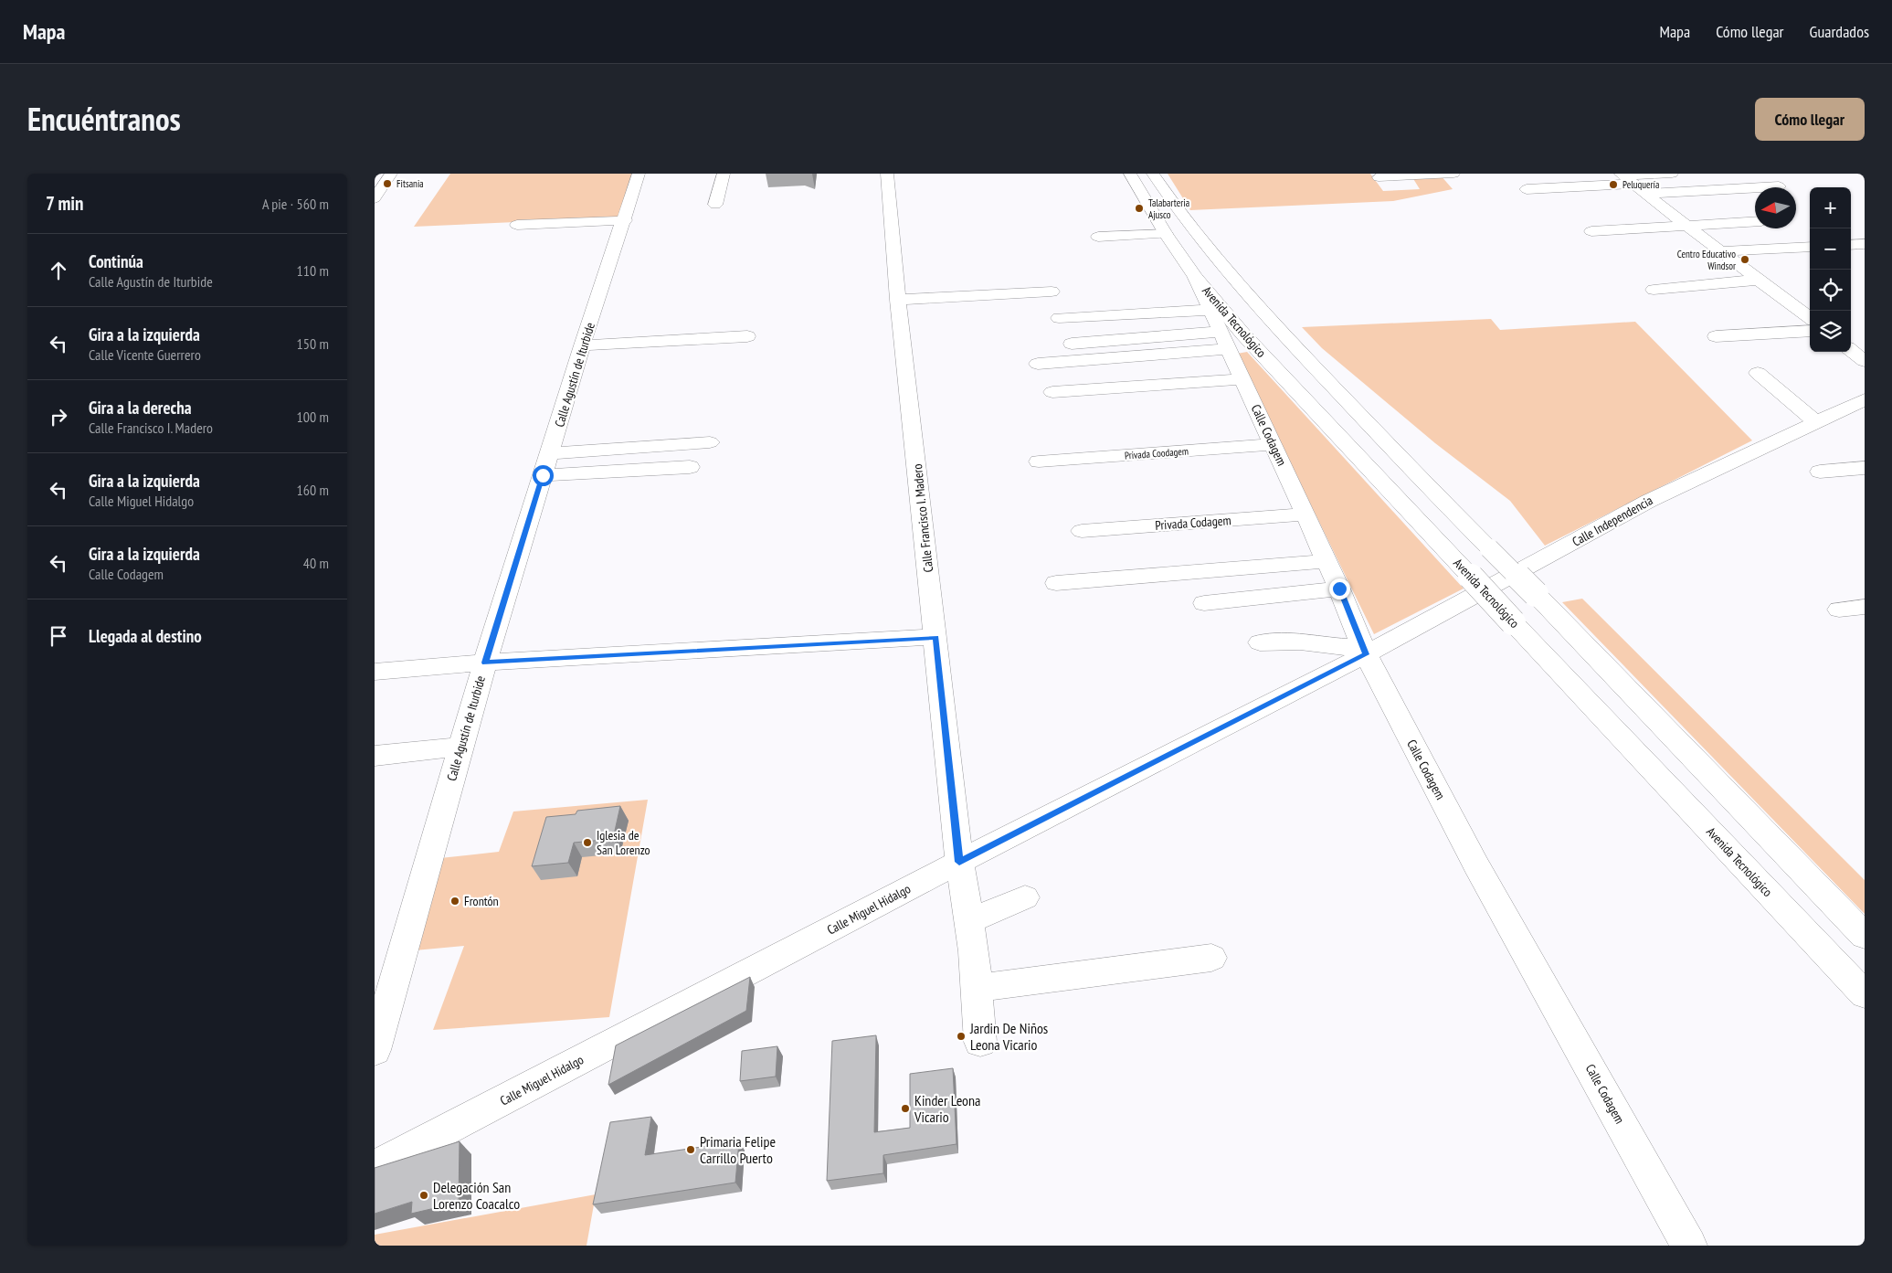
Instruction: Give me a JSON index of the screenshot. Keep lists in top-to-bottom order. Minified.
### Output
{"streets":{"street":["Avenida Tecnológico","Calle Agustín de Iturbide","Calle Codagem","Privada Coodagem","Calle Francisco I. Madero","Calle Independencia","Privada Codagem","Calle Miguel Hidalgo"]},"crossings":[["Avenida Tecnológico","Calle Codagem"],["Calle Codagem","Privada Coodagem"],["Calle Codagem","Calle Independencia"],["Calle Codagem","Privada Codagem"],["Calle Codagem","Calle Miguel Hidalgo"],["Calle Francisco I. Madero","Calle Miguel Hidalgo"],["Calle Independencia","Calle Miguel Hidalgo"]],"places":["Fitsania","Peluquería","Talabarteria Ajusco","Centro Educativo Windsor","Iglesia de San Lorenzo","Frontón","Jardin De Niños Leona Vicario","Kinder Leona Vicario","Primaria Felipe Carrillo Puerto","Delegación San Lorenzo Coacalco"],"north":"left","page":{"header":"Mapa","nav":["Mapa","Cómo llegar","Guardados"],"title":"Encuéntranos","buttons":"Cómo llegar","heading":["7 min","A pie · 560 m"],"map_buttons":["+","−"],"list":[["Continúa","Calle Agustín de Iturbide","110 m"],["Gira a la izquierda","Calle Vicente Guerrero","150 m"],["Gira a la derecha","Calle Francisco I. Madero","100 m"],["Gira a la izquierda","Calle Miguel Hidalgo","160 m"],["Gira a la izquierda","Calle Codagem","40 m"],"Llegada al destino"]}}
